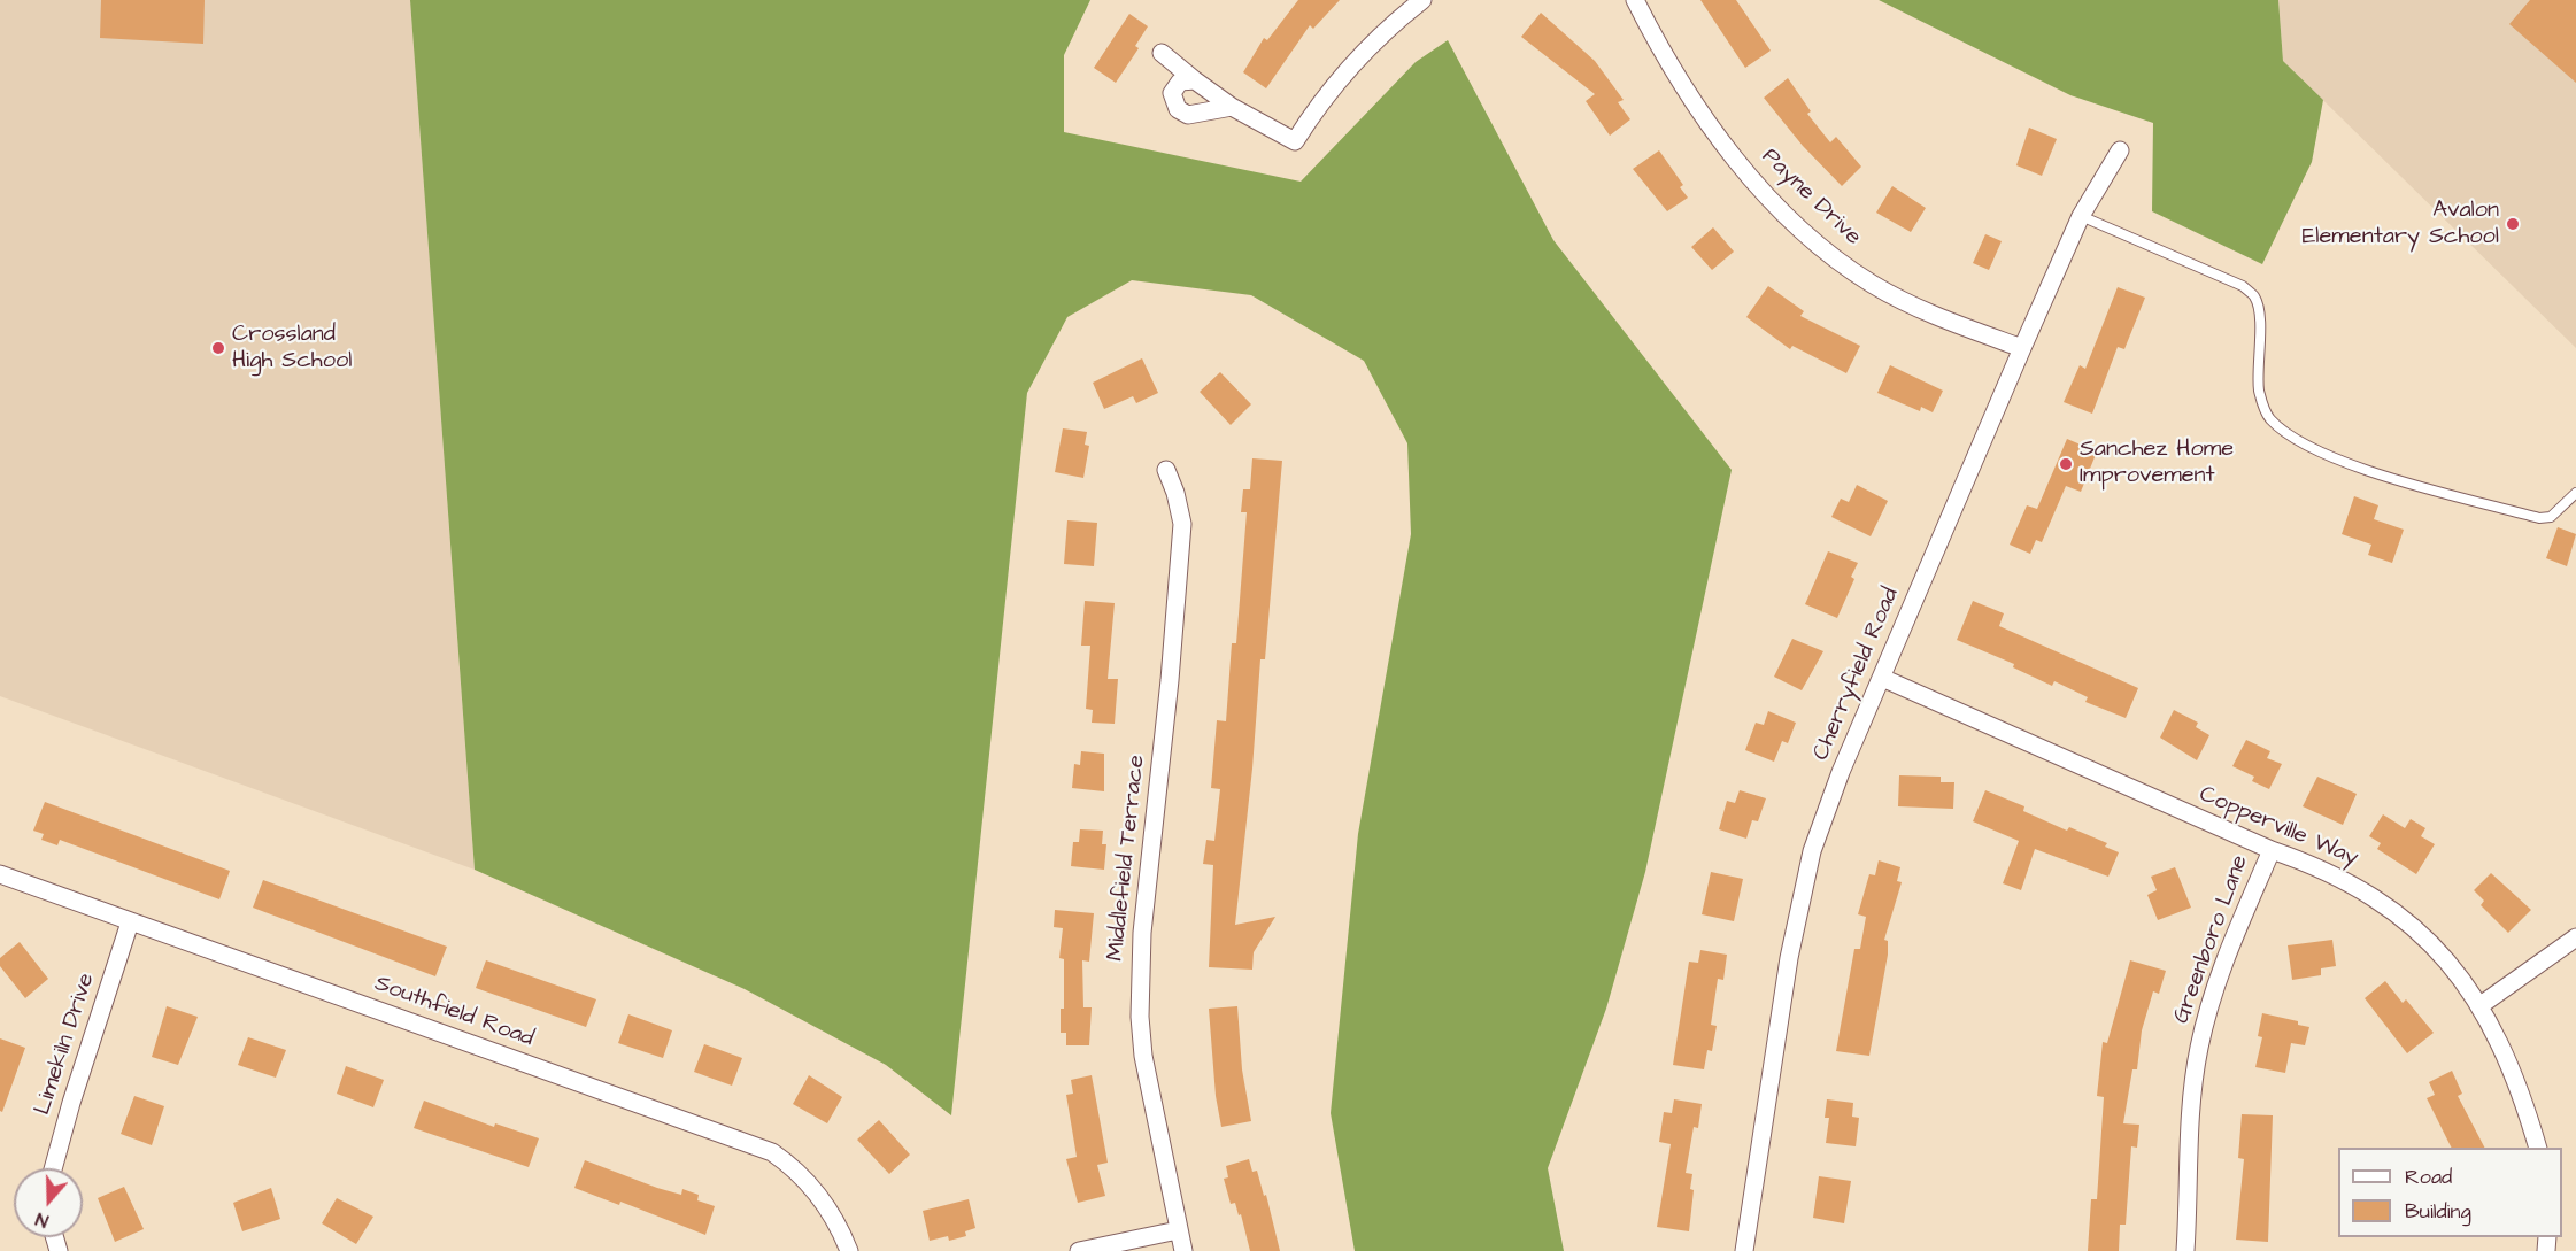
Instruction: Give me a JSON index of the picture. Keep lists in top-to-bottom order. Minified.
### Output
{"streets":{"street":["Payne Drive","Cherryfield Road","Copperville Way","Middlefield Terrace","Greenboro Lane","Southfield Road","Limekiln Drive"]},"crossings":[["Payne Drive","Cherryfield Road"],["Cherryfield Road","Copperville Way"],["Copperville Way","Greenboro Lane"],["Southfield Road","Limekiln Drive"]],"places":["Avalon Elementary School","Crossland High School","Sanchez Home Improvement"],"legend":["Road","Building"],"north":"bottom"}
